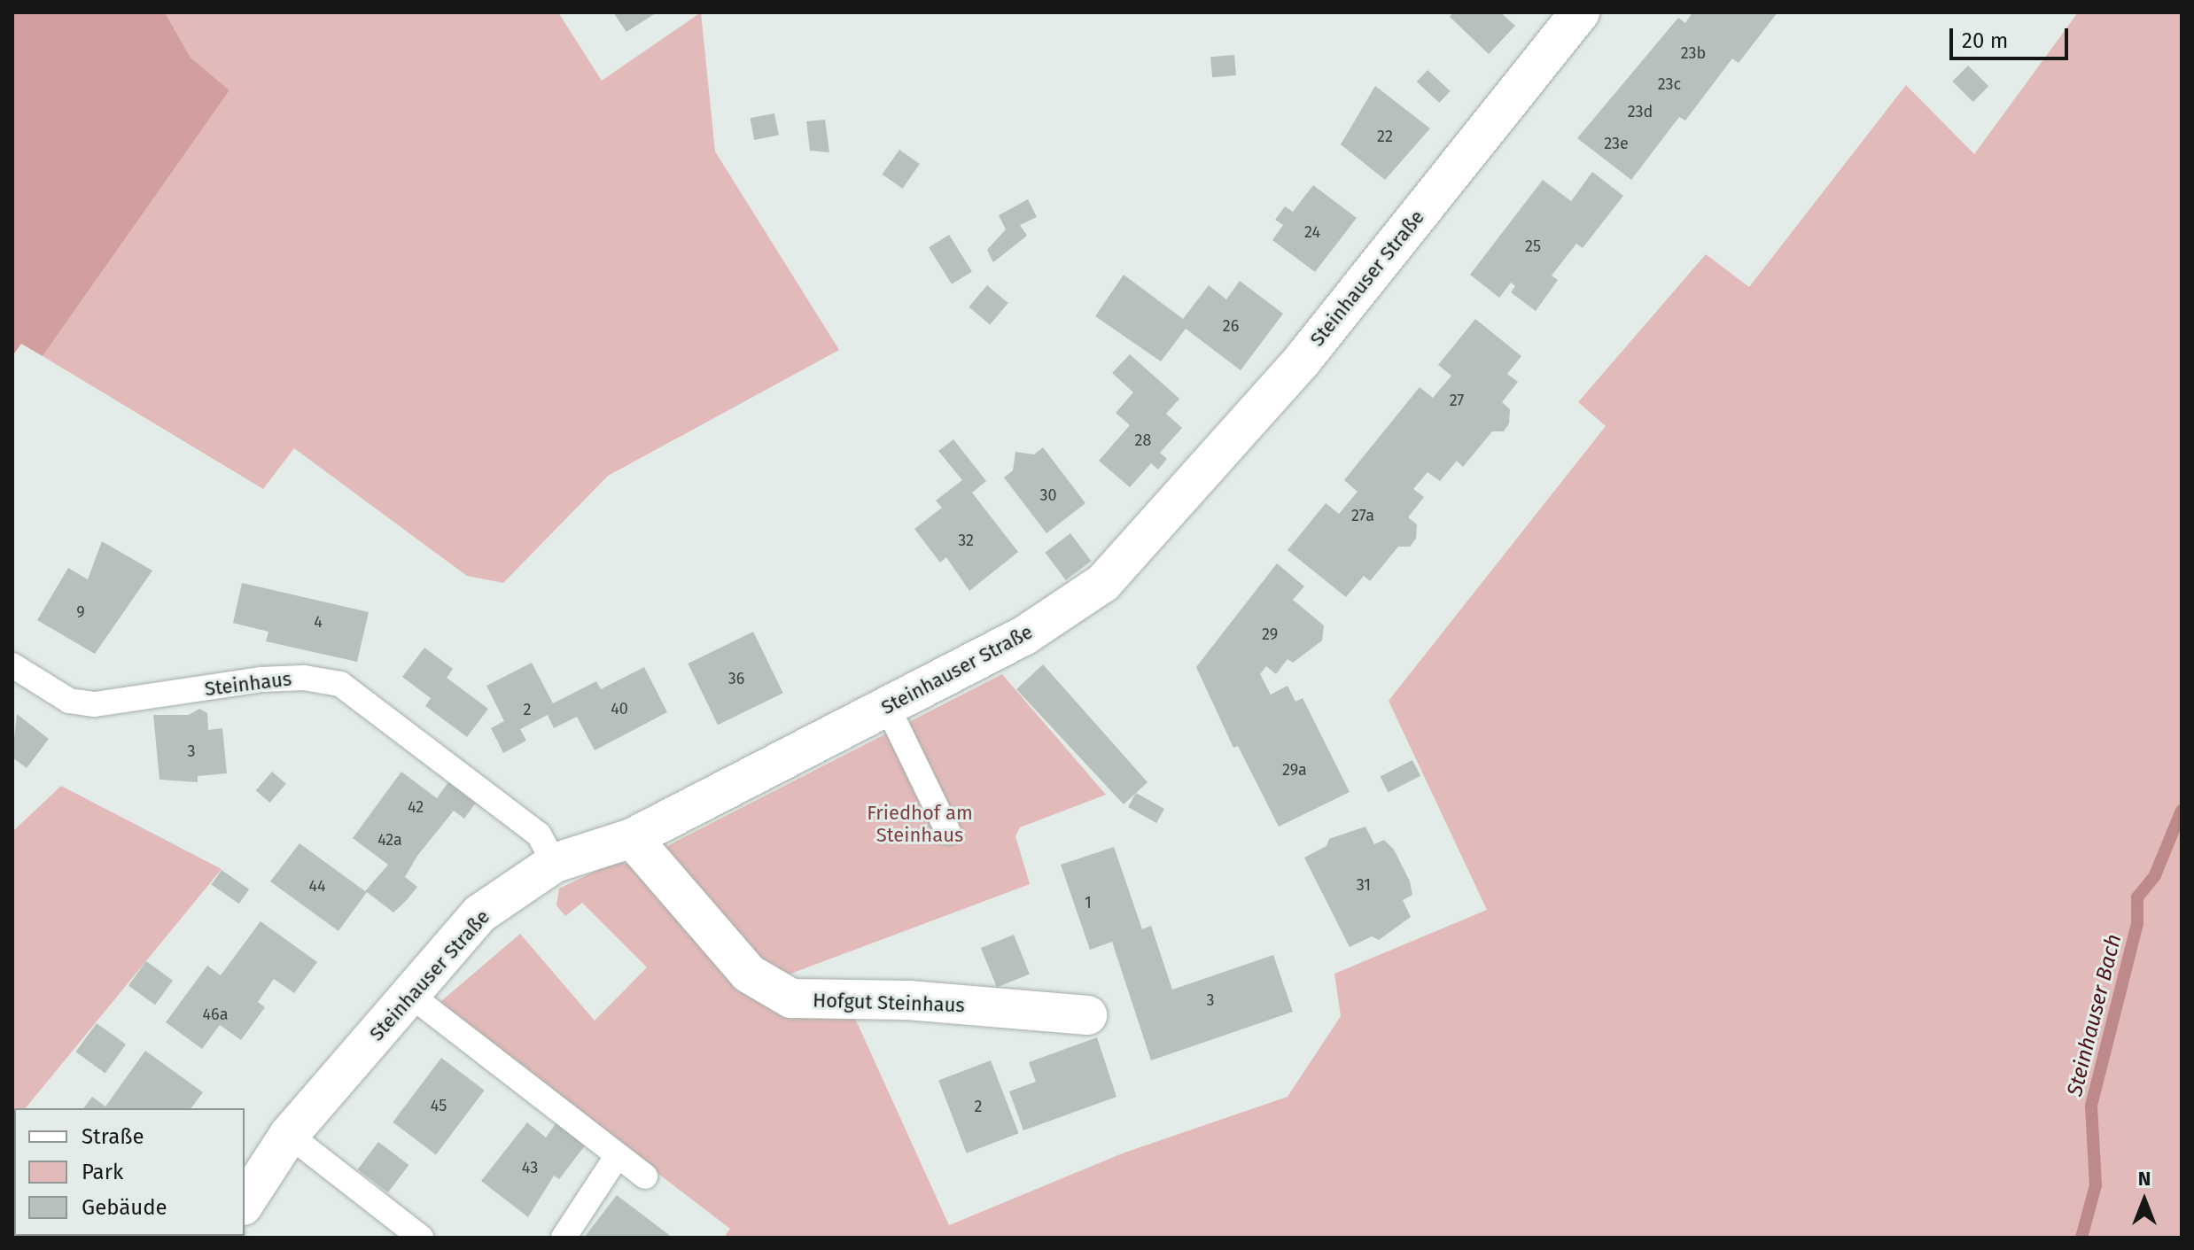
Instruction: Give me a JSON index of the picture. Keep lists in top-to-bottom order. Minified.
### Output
{"streets":{"street":["Steinhauser Straße","Hofgut Steinhaus"],"lane":["Steinhaus"]},"crossings":[["Steinhauser Straße","Steinhaus"],["Steinhauser Straße","Hofgut Steinhaus"]],"water":["Steinhauser Bach"],"parks":["Friedhof am Steinhaus"],"house_numbers":["23b","23c","23d","22","23e","24","25","26","27","28","30","27a","32","9","4","29","36","40","2","3","29a","42","42a","31","44","1","3","46a","45","2","43"],"legend":["Straße","Park","Gebäude"],"scale_bar":"20 m","north":"top"}
